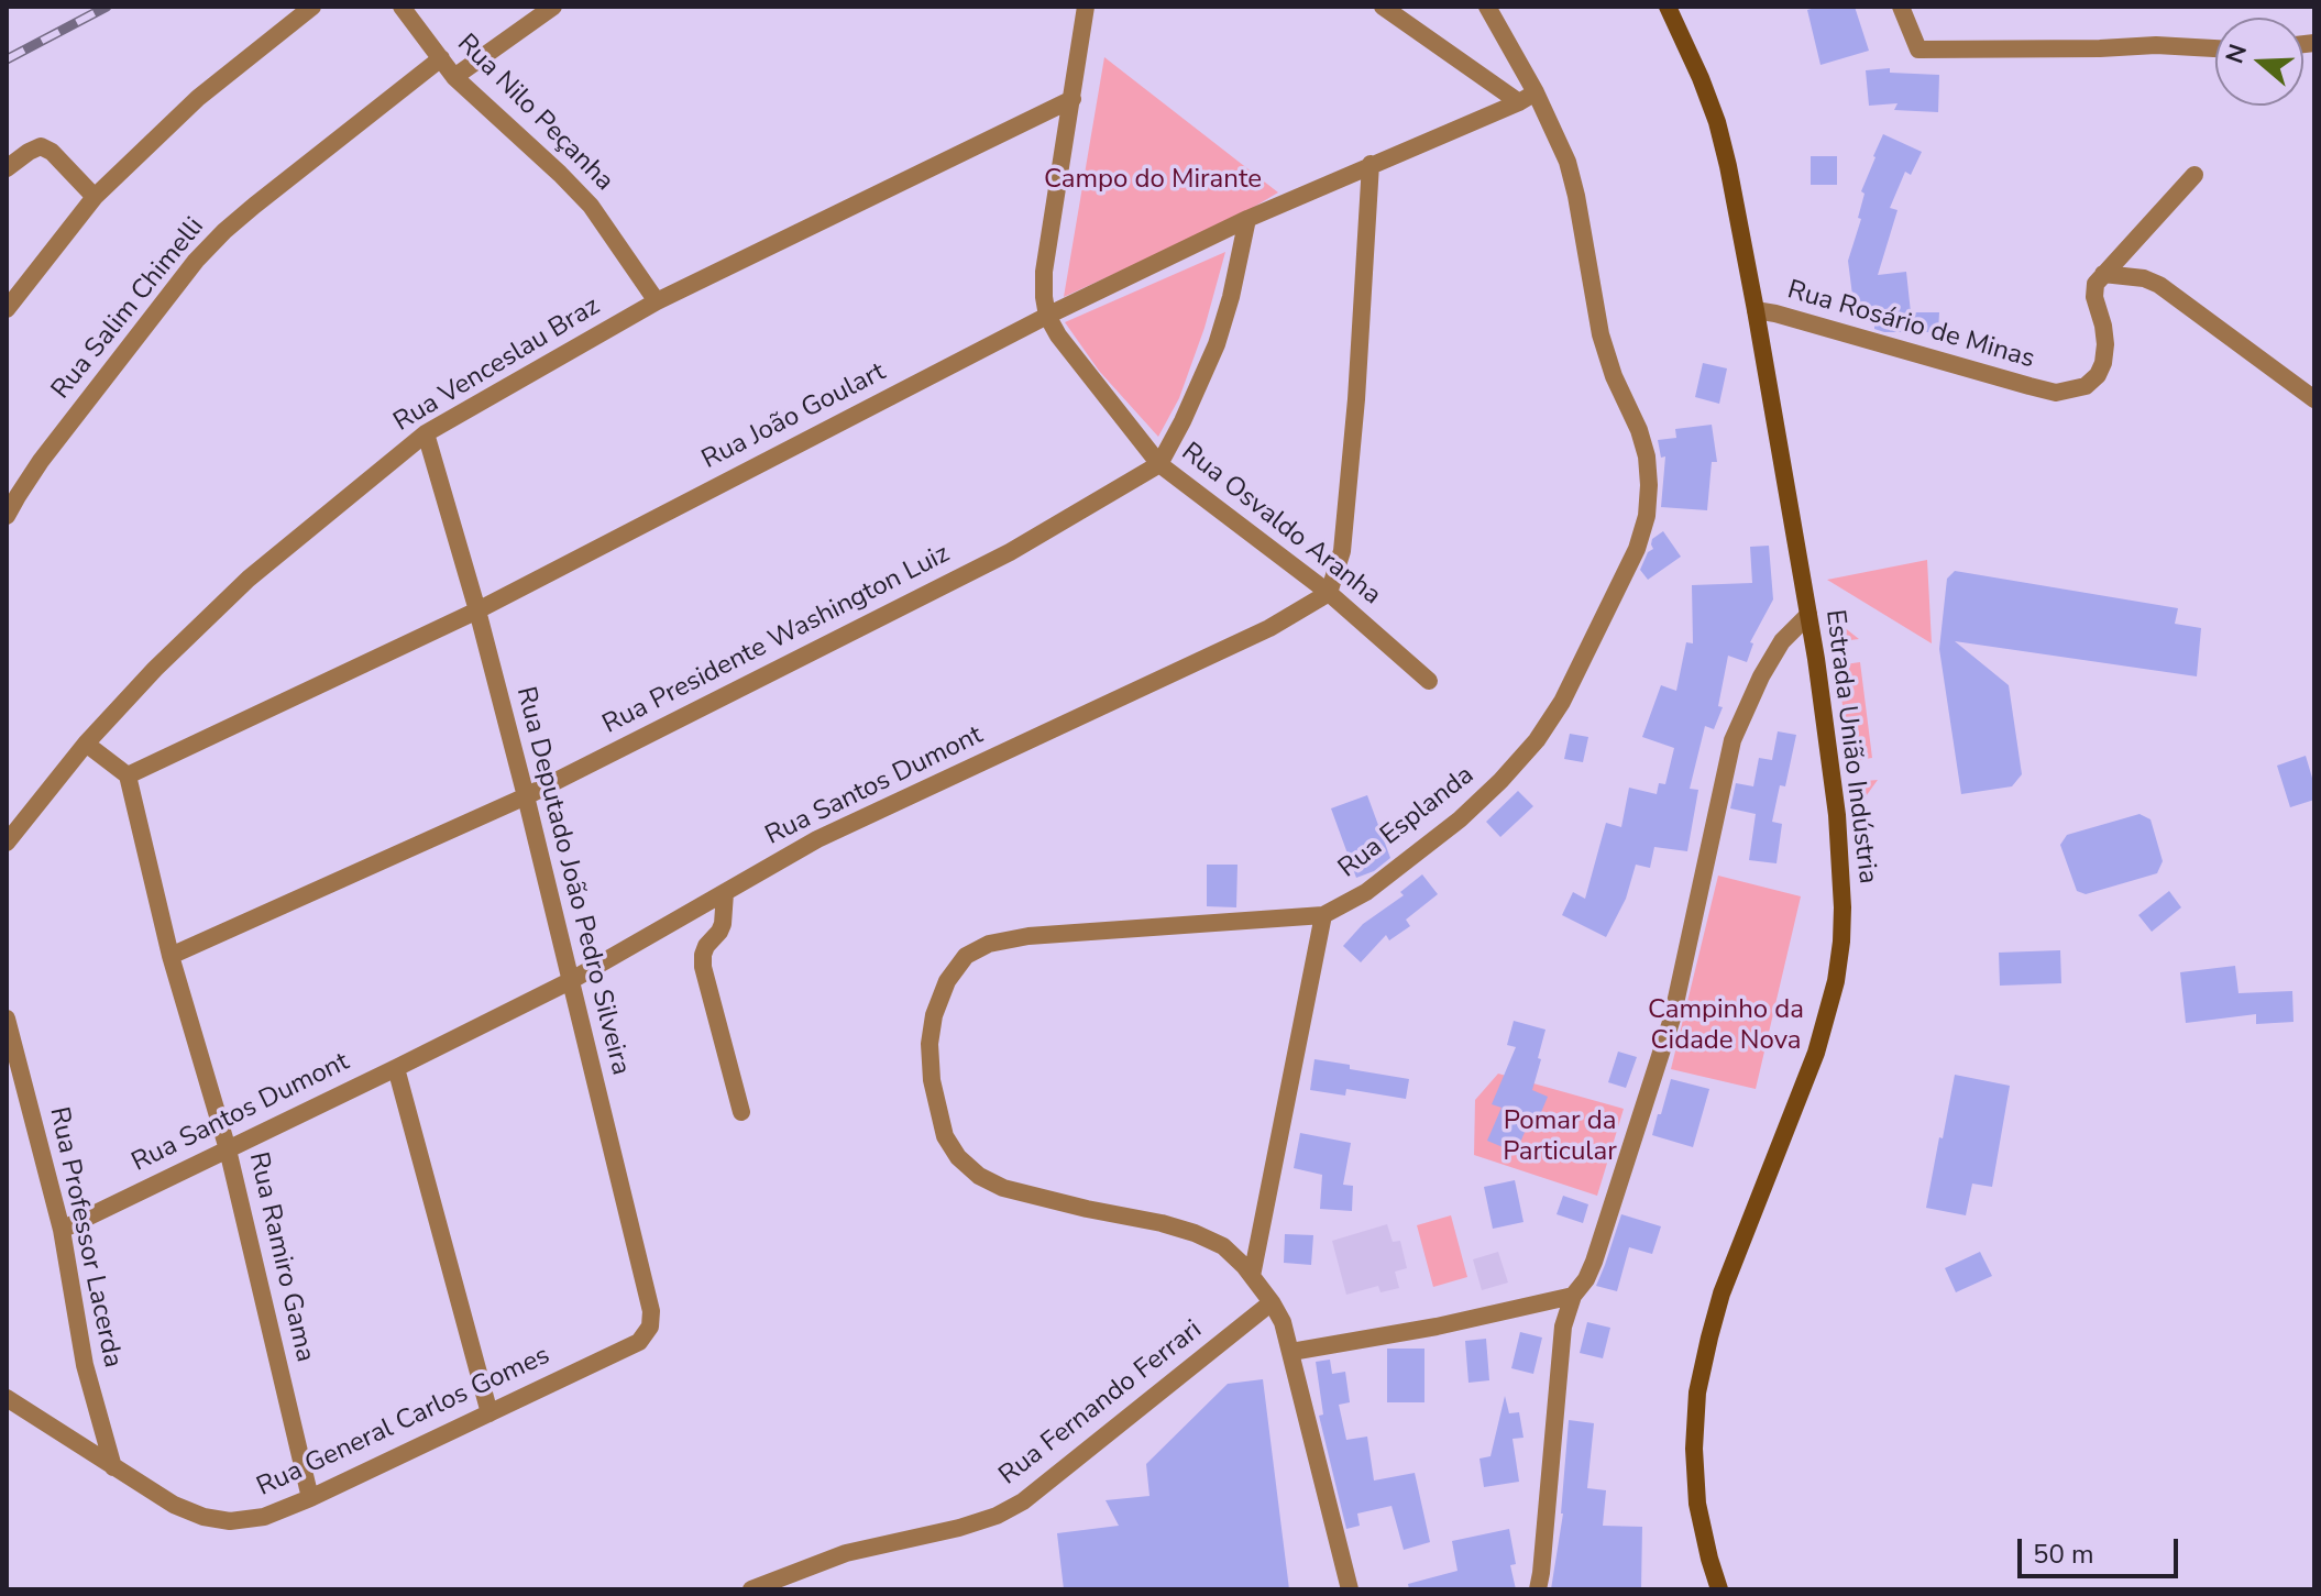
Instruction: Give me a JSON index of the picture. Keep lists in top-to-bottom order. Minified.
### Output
{"streets":{"main road":["Estrada União Indústria"],"street":["Rua Nilo Peçanha","Rua Salim Chimelli","Rua Rosário de Minas","Rua Venceslau Braz","Rua João Goulart","Rua Osvaldo Aranha","Rua Presidente Washington Luiz","Rua Santos Dumont","Rua Esplanda","Rua Deputado João Pedro Silveira","Rua Professor Lacerda","Rua Ramiro Gama","Rua Fernando Ferrari","Rua General Carlos Gomes"]},"crossings":[["Rua Nilo Peçanha","Rua Salim Chimelli"],["Rua Nilo Peçanha","Rua Venceslau Braz"],["Rua Rosário de Minas","Estrada União Indústria"],["Rua Venceslau Braz","Rua Deputado João Pedro Silveira"],["Rua João Goulart","Rua Osvaldo Aranha"],["Rua João Goulart","Rua Esplanda"],["Rua João Goulart","Rua Deputado João Pedro Silveira"],["Rua João Goulart","Rua Ramiro Gama"],["Rua Osvaldo Aranha","Rua Presidente Washington Luiz"],["Rua Osvaldo Aranha","Rua Santos Dumont"],["Rua Presidente Washington Luiz","Rua Deputado João Pedro Silveira"],["Rua Presidente Washington Luiz","Rua Ramiro Gama"],["Rua Santos Dumont","Rua Deputado João Pedro Silveira"],["Rua Santos Dumont","Rua Professor Lacerda"],["Rua Santos Dumont","Rua Ramiro Gama"],["Rua Esplanda","Rua Fernando Ferrari"],["Rua Deputado João Pedro Silveira","Rua General Carlos Gomes"],["Rua Professor Lacerda","Rua General Carlos Gomes"],["Rua Ramiro Gama","Rua General Carlos Gomes"]],"parks":["Campo do Mirante","Campinho da Cidade Nova","Pomar da Particular"],"scale_bar":"50 m","north":"left"}
